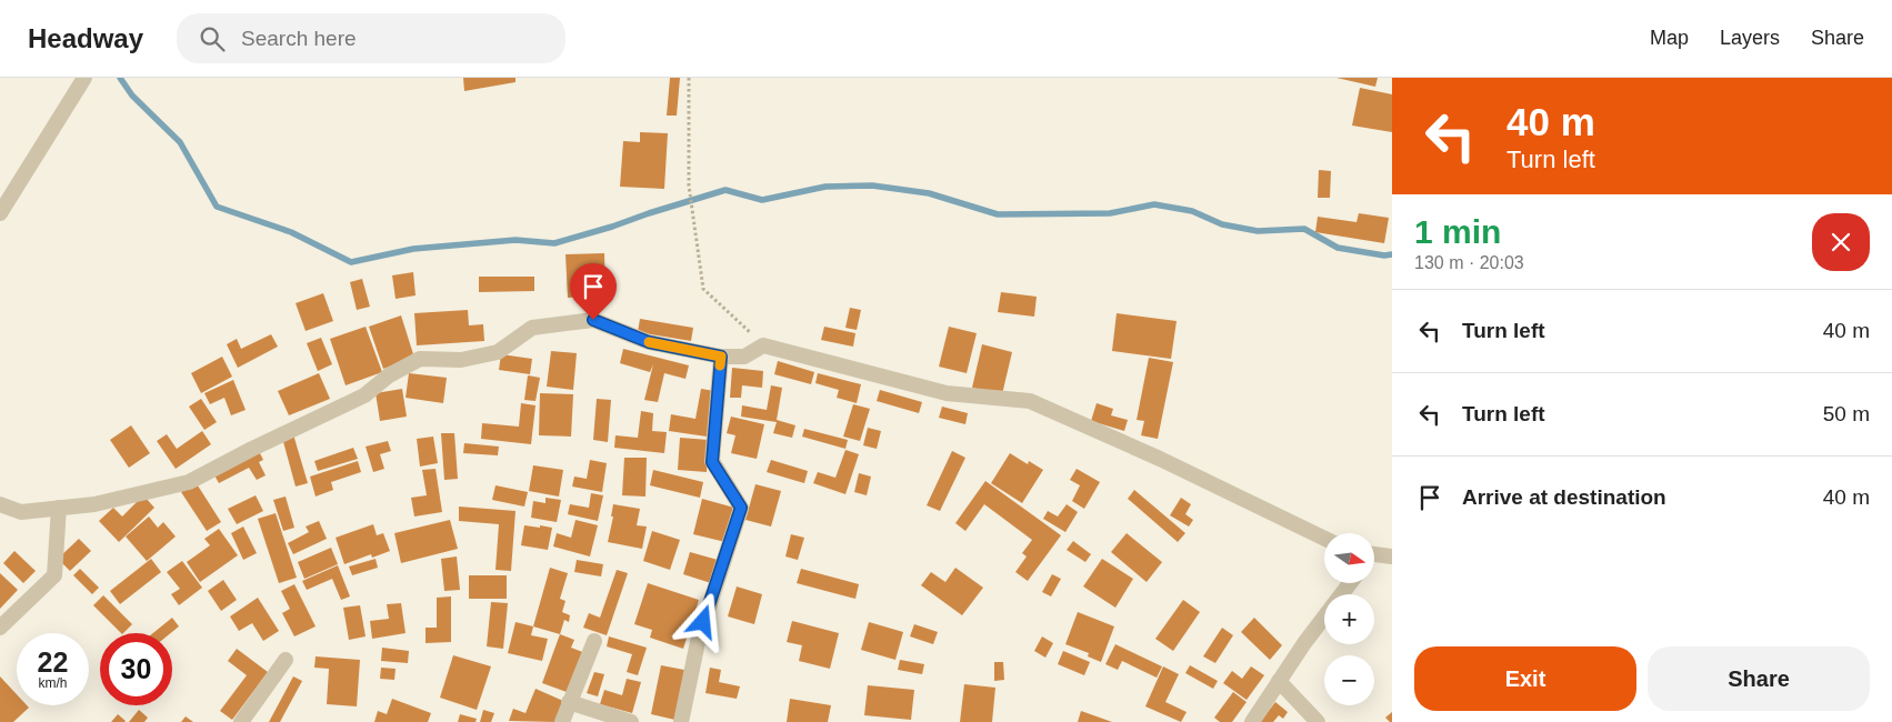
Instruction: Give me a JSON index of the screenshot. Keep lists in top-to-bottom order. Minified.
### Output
{"north":"right","page":{"header":"Headway","search":"Search here","nav":["Map","Layers","Share"],"turn":["40 m","Turn left"],"heading":["1 min","130 m · 20:03"],"list":[{"name":"Turn left","value":"40 m"},{"name":"Turn left","value":"50 m"},{"name":"Arrive at destination","value":"40 m"}],"map_buttons":["+","−"],"speed":"22 km/h","limit":"30","buttons":["Exit","Share"]}}
